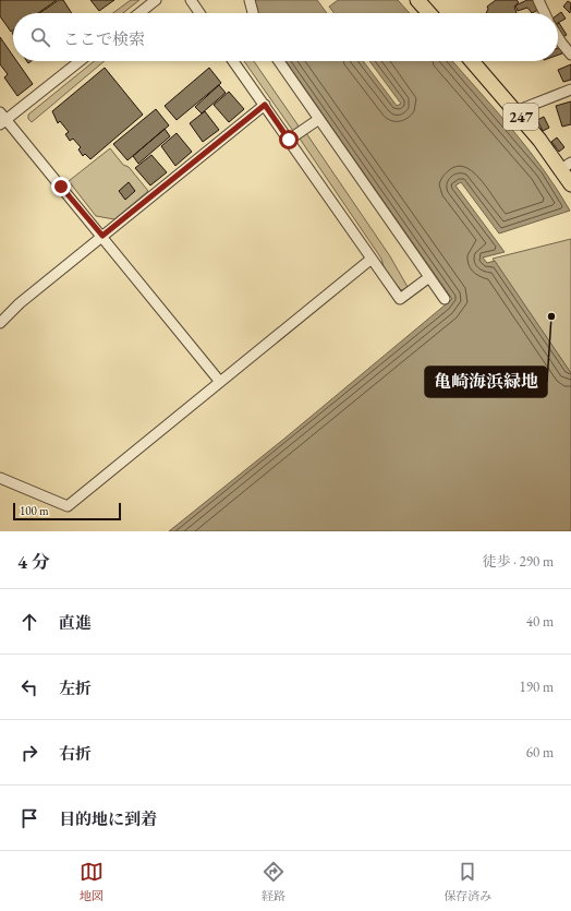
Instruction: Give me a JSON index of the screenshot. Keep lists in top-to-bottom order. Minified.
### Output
{"streets":{"highway":["247"]},"places":["亀崎海浜緑地"],"scale_bar":"100 m","page":{"search":"ここで検索","scale":"100 m","heading":["4 分","徒歩 · 290 m"],"list":[["直進","40 m"],["左折","190 m"],["右折","60 m"],"目的地に到着"],"nav":["地図","経路","保存済み"]}}
